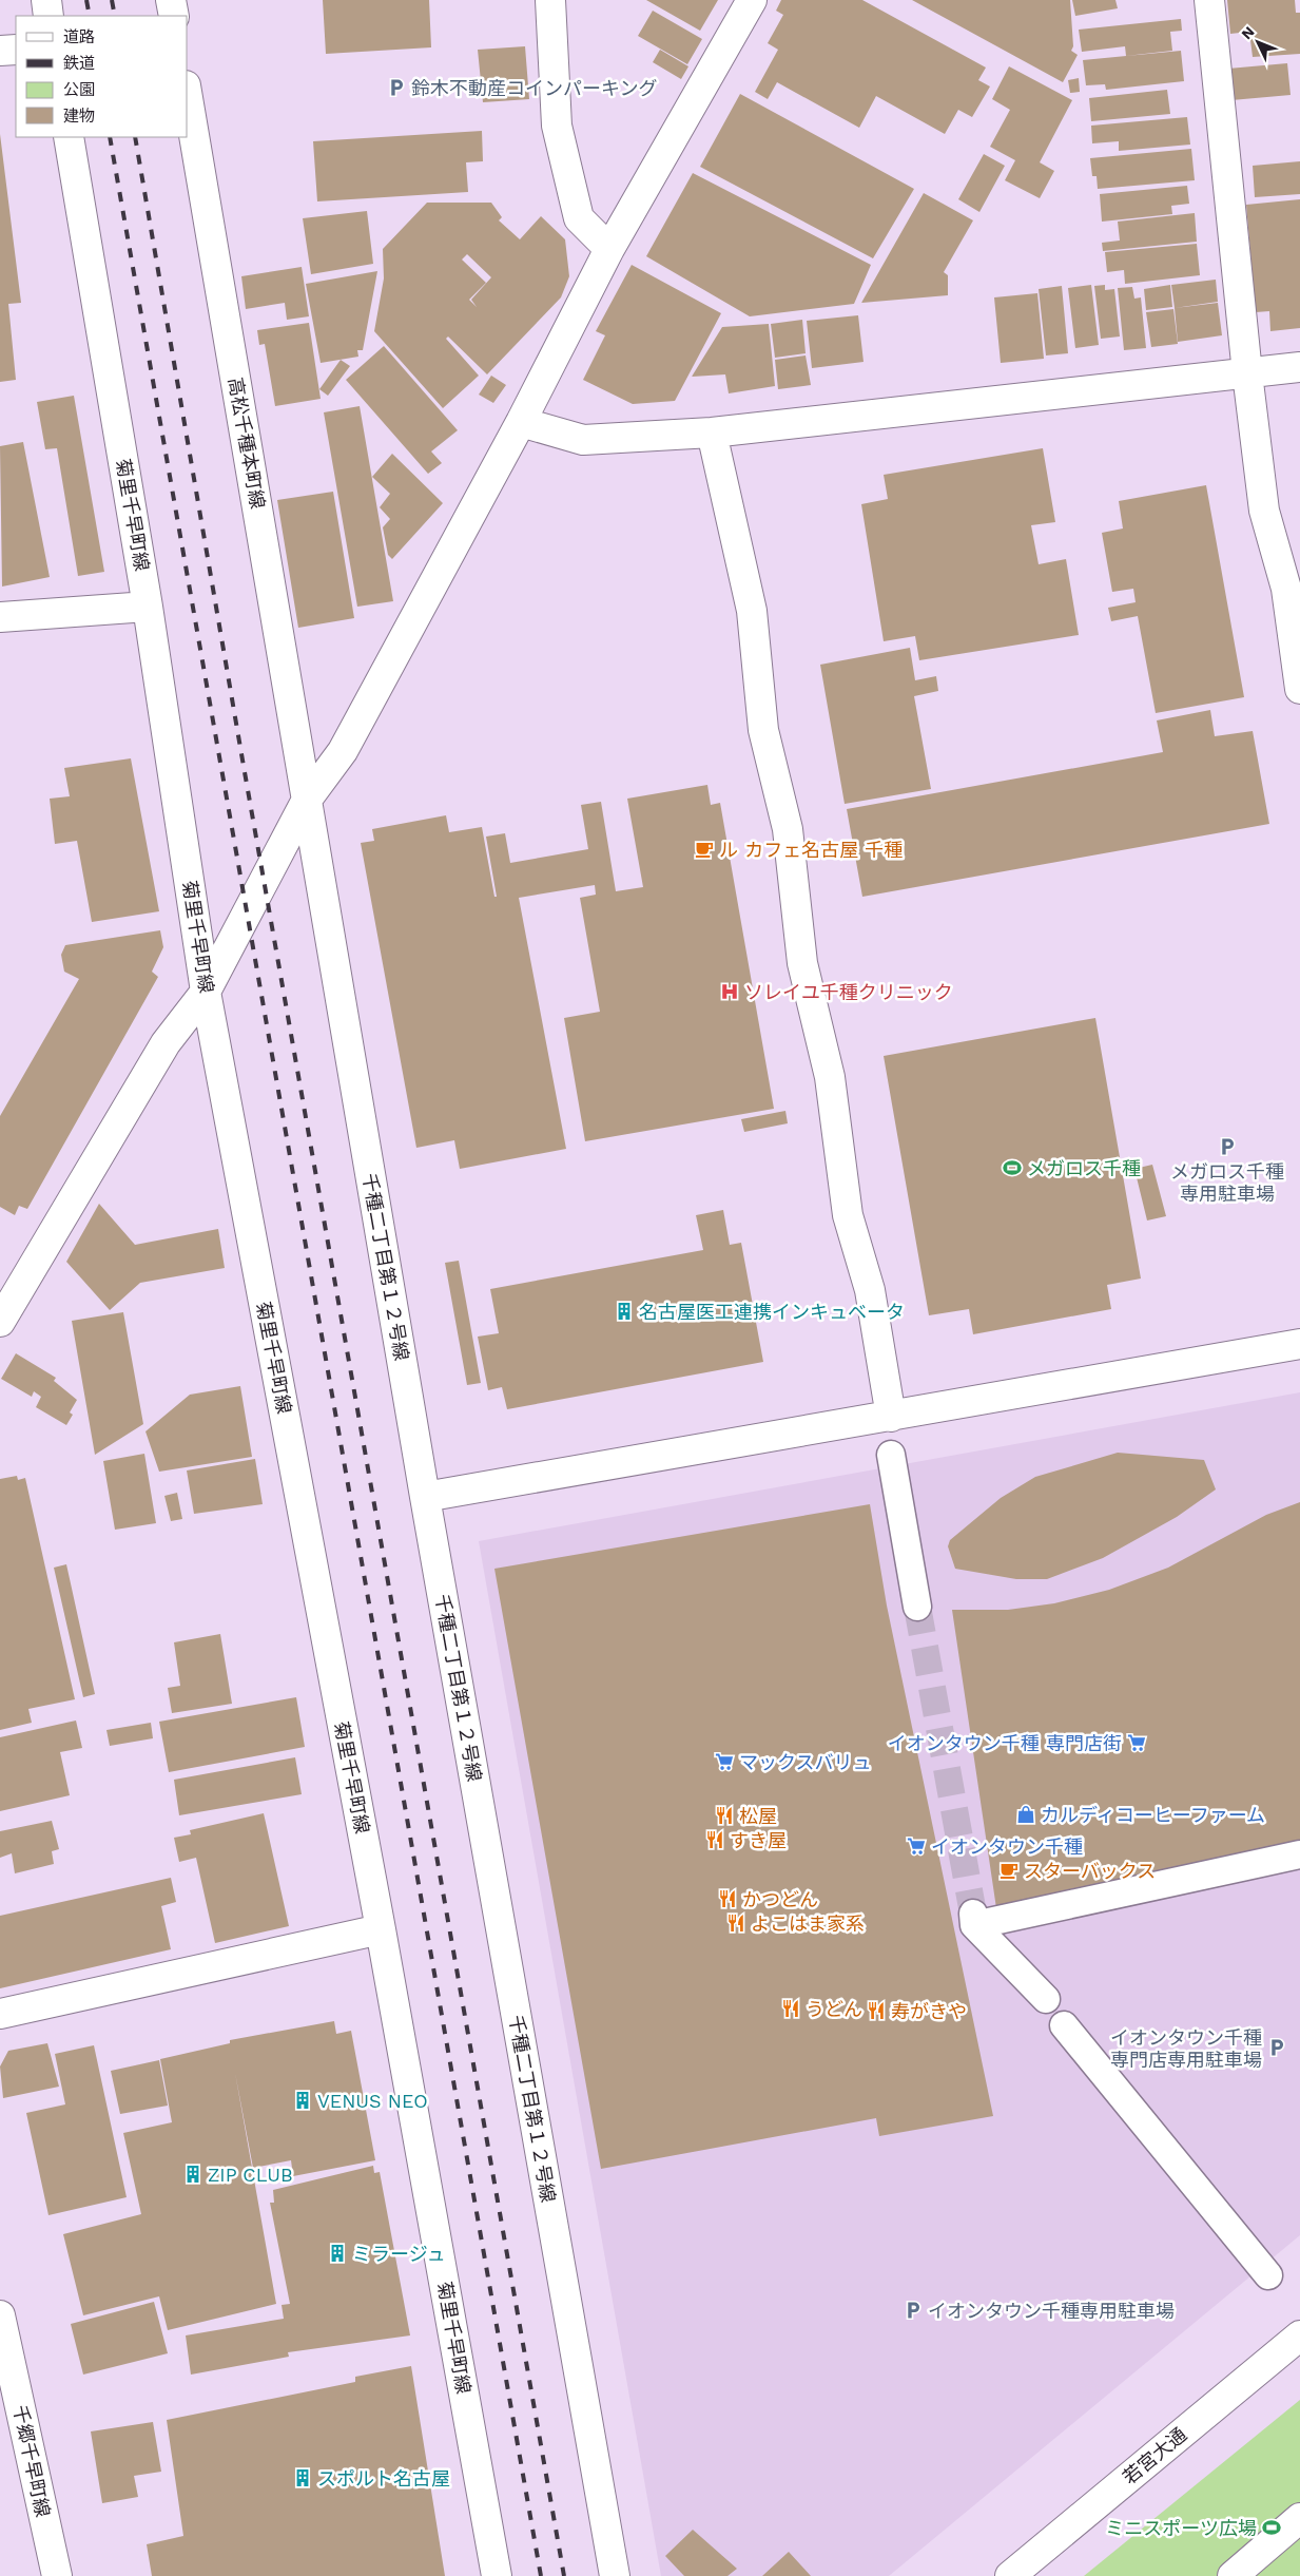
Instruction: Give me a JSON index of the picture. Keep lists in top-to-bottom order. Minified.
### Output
{"streets":{"main road":["高松千種本町線","菊里千早町線","千種二丁目第１２号線","若宮大通","千郷千早町線"]},"crossings":[["高松千種本町線","千種二丁目第１２号線"]],"places":{"parking":["鈴木不動産コインパーキング","メガロス千種 専用駐車場","イオンタウン千種 専門店専用駐車場","イオンタウン千種専用駐車場"],"cafe":["ル カフェ名古屋 千種","スターバックス"],"hospital":["ソレイユ千種クリニック"],"sports":["メガロス千種","ミニスポーツ広場"],"building":["名古屋医工連携インキュベータ","VENUS NEO","ZIP CLUB","ミラージュ","スポルト名古屋"],"supermarket":["イオンタウン千種 専門店街","マックスバリュ","イオンタウン千種"],"shop":["カルディコーヒーファーム"],"restaurant":["松屋","すき屋","かつどん","よこはま家系","うどん","寿がきや"]},"legend":["道路","鉄道","公園","建物"],"north":"top left"}
